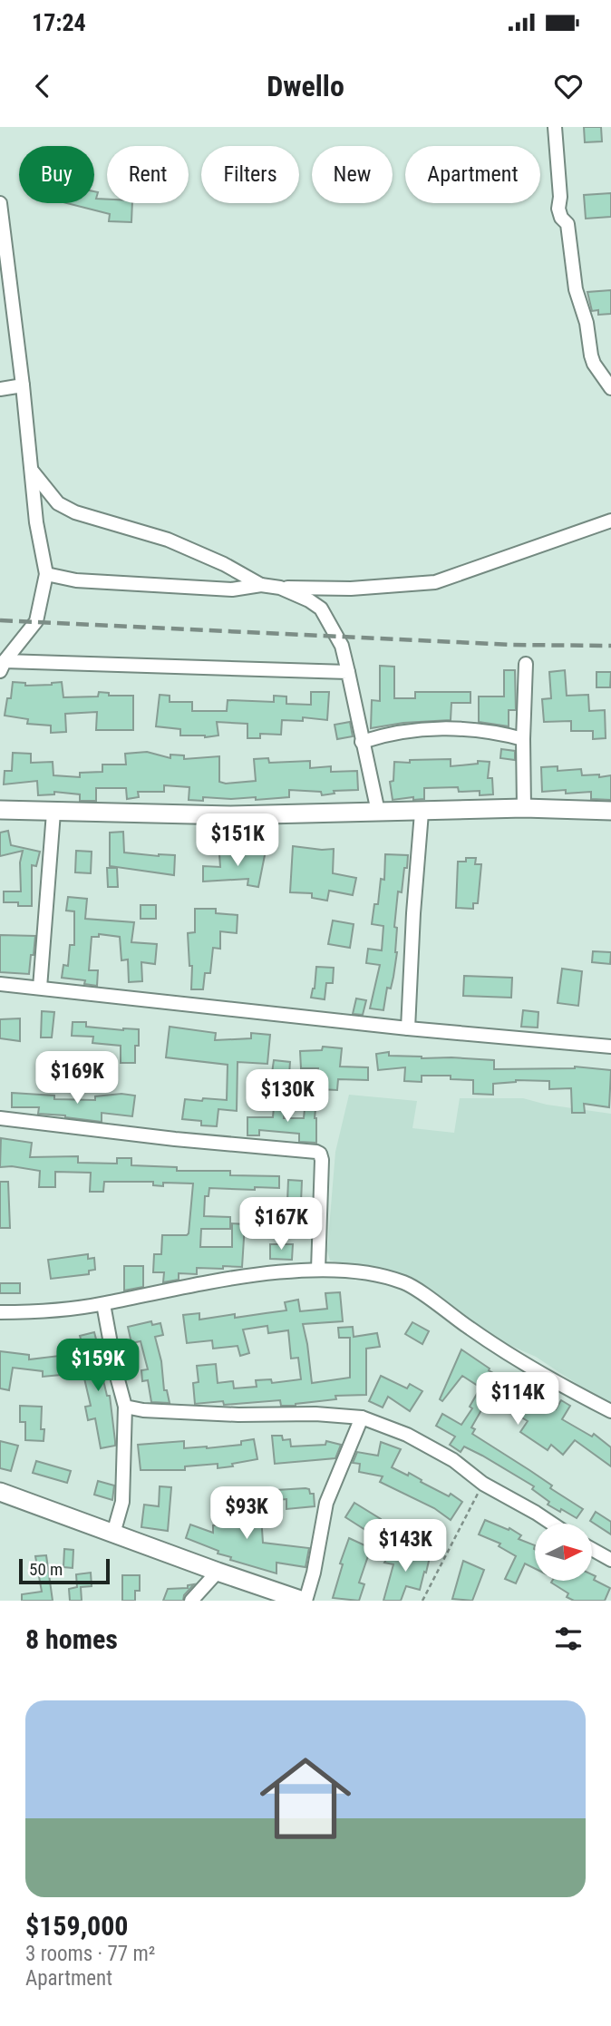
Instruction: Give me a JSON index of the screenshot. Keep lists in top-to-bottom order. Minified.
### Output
{"scale_bar":"50 m","north":"right","page":{"status":"17:24","header":"Dwello","chip":["Buy","Rent","Filters","New","Apartment"],"price":["$151K","$169K","$130K","$167K","$159K","$114K","$93K","$143K"],"scale":"50 m","heading":"8 homes","list":[{"name":"$159,000","note":"3 rooms · 77 m² · Apartment"}]}}
